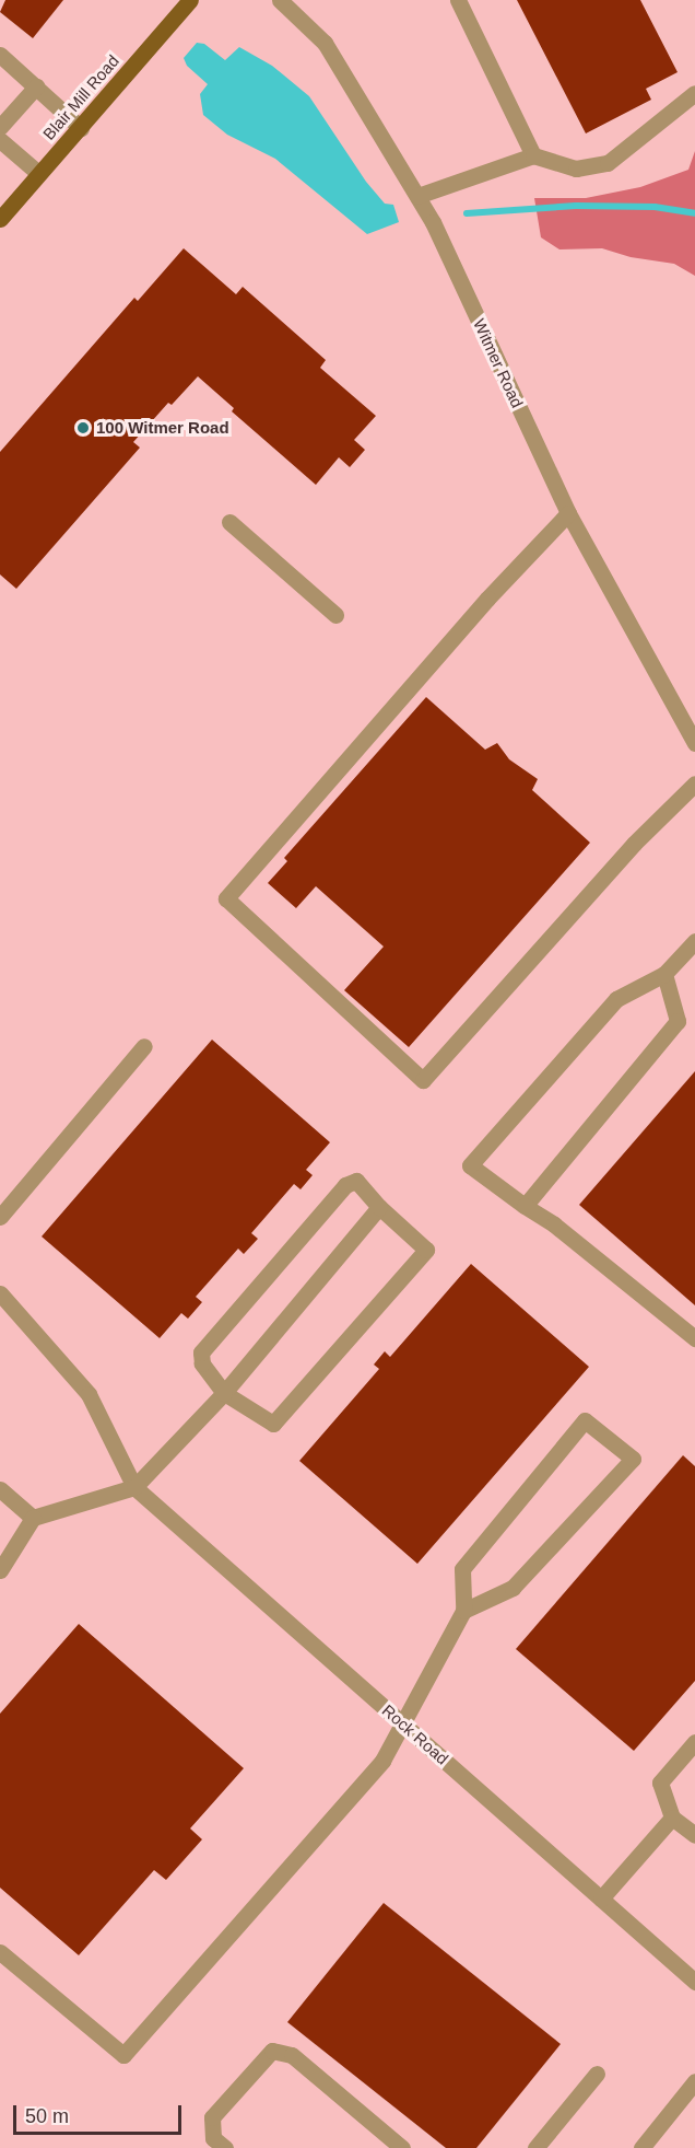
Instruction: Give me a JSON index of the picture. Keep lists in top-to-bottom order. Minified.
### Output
{"streets":{"main road":["Blair Mill Road"],"street":["Witmer Road","Rock Road"]},"places":["100 Witmer Road"],"scale_bar":"50 m"}
